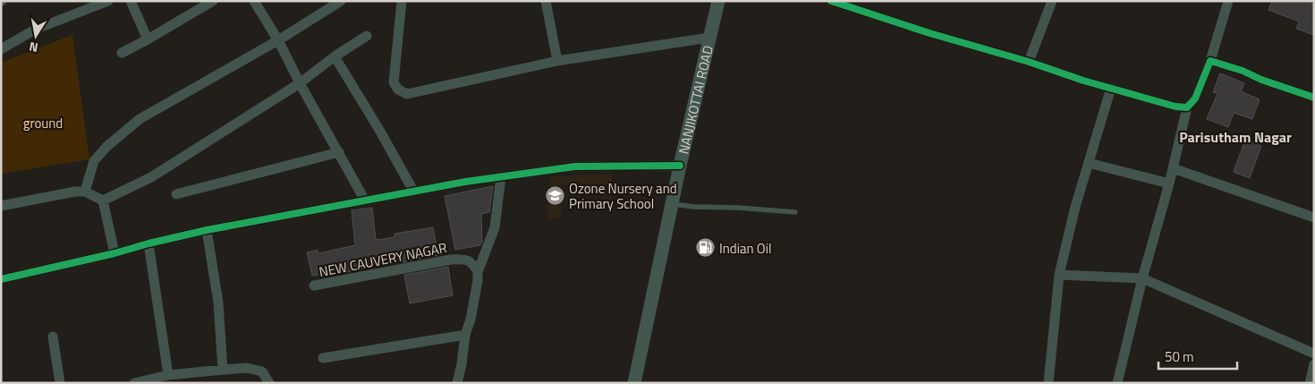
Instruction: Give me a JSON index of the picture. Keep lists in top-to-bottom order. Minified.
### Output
{"streets":{"main road":["NANJIKOTTAI ROAD"],"street":["NEW CAUVERY NAGAR"]},"districts":["Parisutham Nagar"],"parks":["ground"],"places":{"school or university":["Ozone Nursery and Primary School"],"fuel station":["Indian Oil"]},"scale_bar":"50 m","north":"bottom"}
